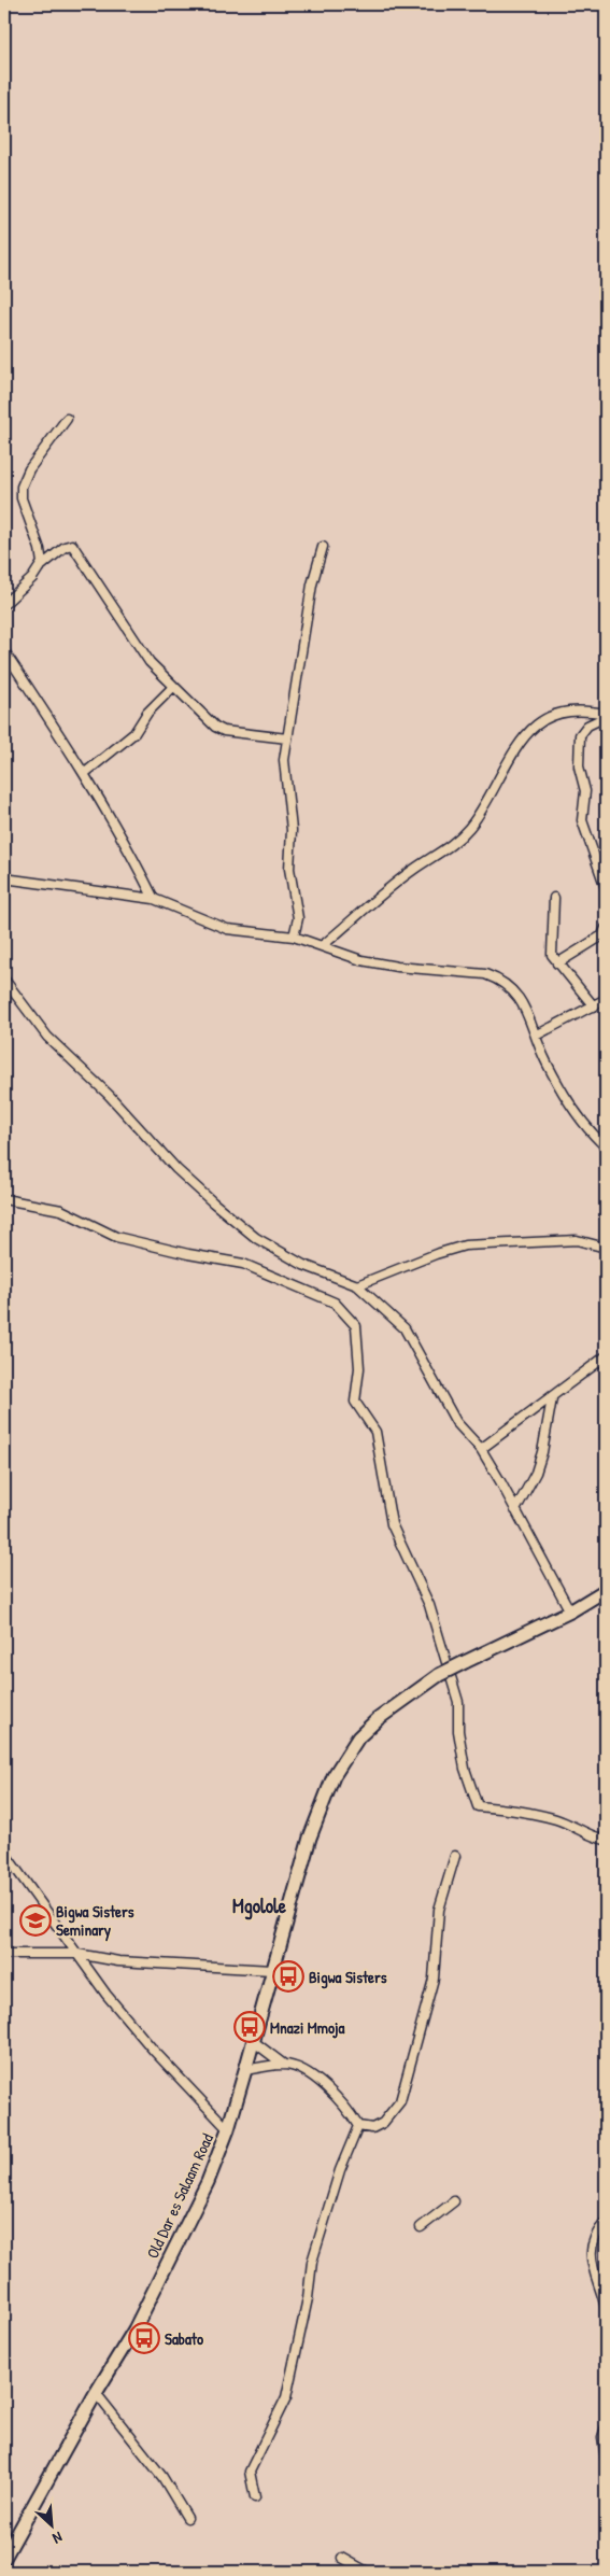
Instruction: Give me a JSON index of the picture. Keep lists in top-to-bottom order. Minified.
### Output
{"streets":{"street":["Old Dar es Salaam Road"]},"districts":["Mgolole"],"places":{"school or university":["Bigwa Sisters Seminary"],"bus stop":["Bigwa Sisters","Mnazi Mmoja","Sabato"]},"north":"bottom right"}
